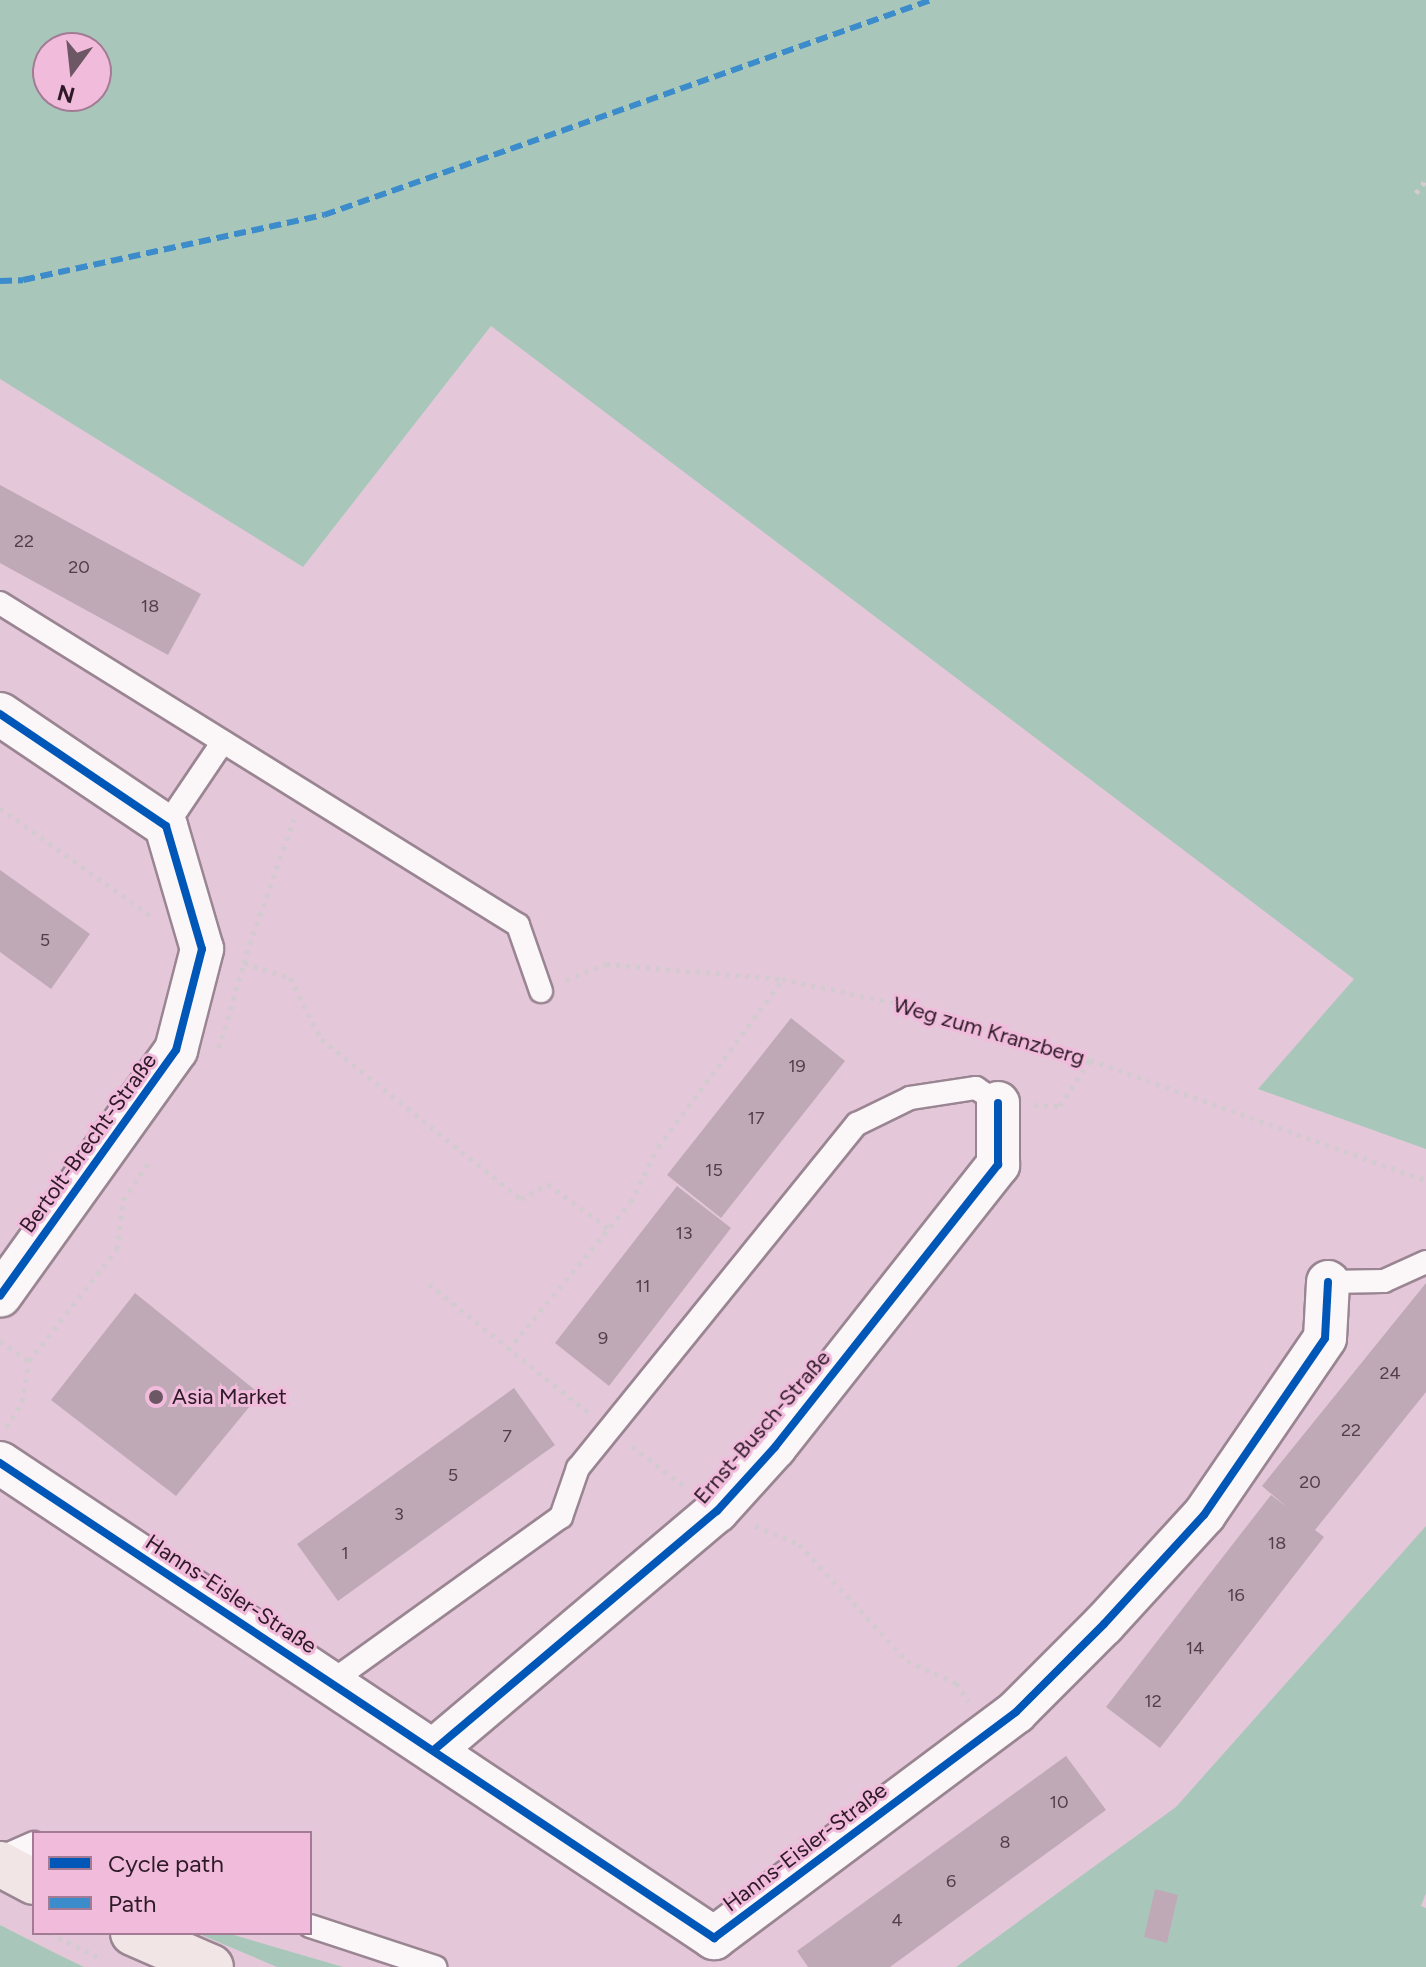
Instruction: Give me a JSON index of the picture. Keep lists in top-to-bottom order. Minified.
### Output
{"streets":{"street":["Bertolt-Brecht-Straße","Ernst-Busch-Straße","Hanns-Eisler-Straße"],"path":["Weg zum Kranzberg"]},"crossings":[["Ernst-Busch-Straße","Hanns-Eisler-Straße"]],"places":["Asia Market"],"house_numbers":["22","20","18","5","19","17","15","13","11","9","24","22","7","5","20","3","18","1","16","14","12","10","8","6","4"],"legend":["Cycle path","Path"],"north":"bottom"}
